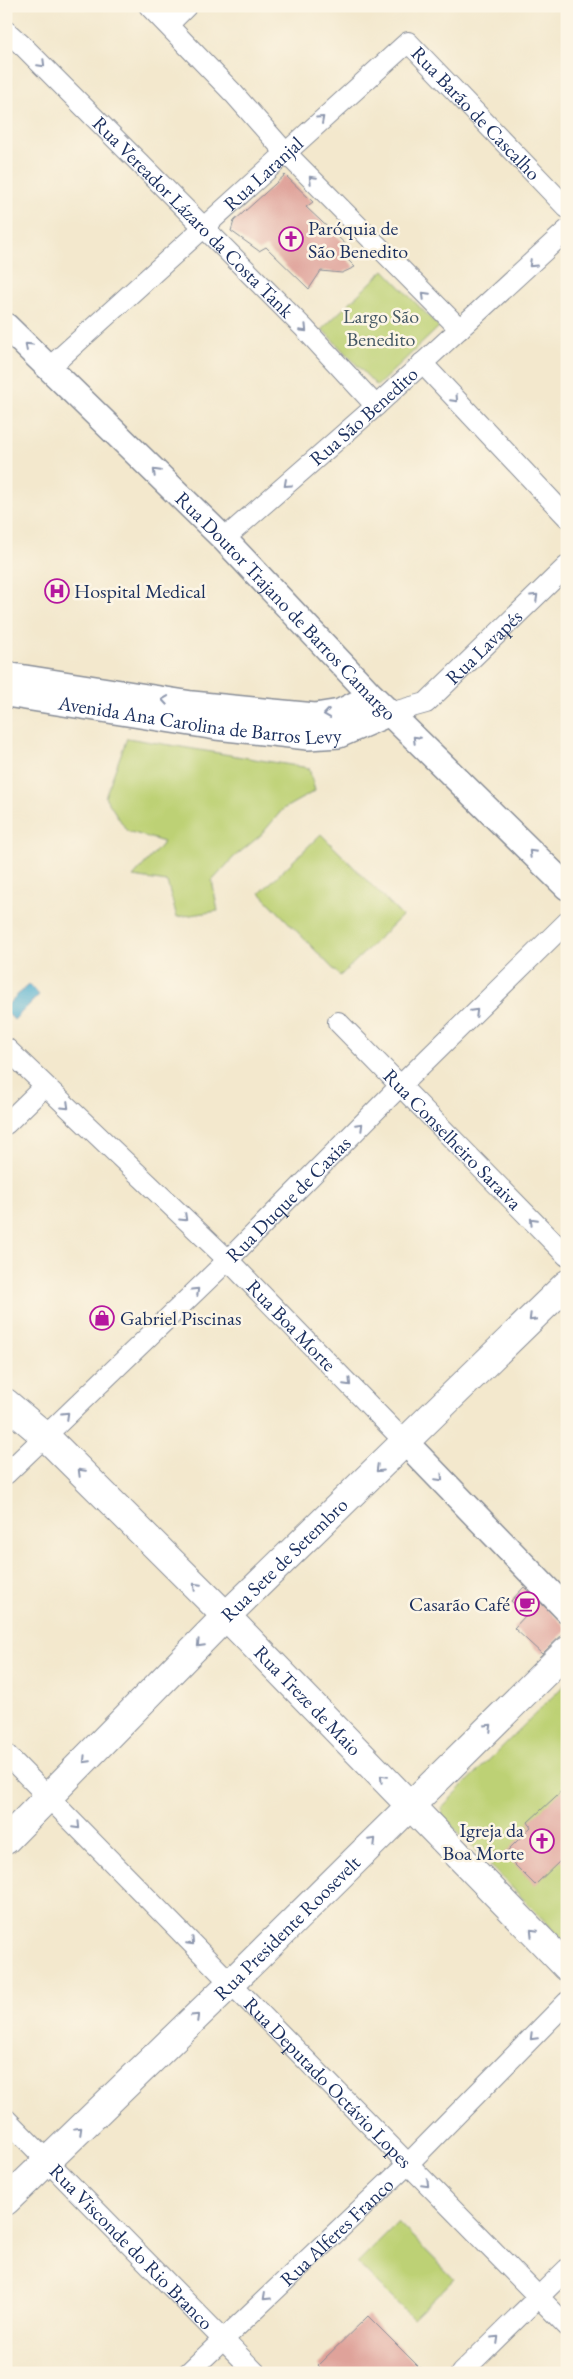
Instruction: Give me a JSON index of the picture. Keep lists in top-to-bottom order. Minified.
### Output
{"streets":{"main road":["Rua Sete de Setembro","Rua Treze de Maio","Rua Presidente Roosevelt"],"street":["Rua Barão de Cascalho","Rua Laranjal","Rua Vereador Lázaro da Costa Tank","Rua São Benedito","Rua Doutor Trajano de Barros Camargo","Rua Lavapés","Avenida Ana Carolina de Barros Levy","Rua Conselheiro Saraiva","Rua Duque de Caxias","Rua Boa Morte","Rua Deputado Octávio Lopes","Rua Alferes Franco","Rua Visconde do Rio Branco"]},"crossings":[["Rua Barão de Cascalho","Rua Laranjal"],["Rua Laranjal","Rua Vereador Lázaro da Costa Tank"],["Rua Laranjal","Rua Doutor Trajano de Barros Camargo"],["Rua Vereador Lázaro da Costa Tank","Rua São Benedito"],["Rua São Benedito","Rua Doutor Trajano de Barros Camargo"],["Rua Doutor Trajano de Barros Camargo","Rua Lavapés"],["Rua Doutor Trajano de Barros Camargo","Avenida Ana Carolina de Barros Levy"],["Rua Lavapés","Avenida Ana Carolina de Barros Levy"],["Rua Conselheiro Saraiva","Rua Duque de Caxias"],["Rua Duque de Caxias","Rua Boa Morte"],["Rua Duque de Caxias","Rua Treze de Maio"],["Rua Boa Morte","Rua Sete de Setembro"],["Rua Sete de Setembro","Rua Treze de Maio"],["Rua Sete de Setembro","Rua Deputado Octávio Lopes"],["Rua Treze de Maio","Rua Presidente Roosevelt"],["Rua Presidente Roosevelt","Rua Deputado Octávio Lopes"],["Rua Presidente Roosevelt","Rua Visconde do Rio Branco"],["Rua Deputado Octávio Lopes","Rua Alferes Franco"],["Rua Alferes Franco","Rua Visconde do Rio Branco"]],"one_way":["Rua São Benedito","Rua Doutor Trajano de Barros Camargo","Rua Lavapés","Rua Conselheiro Saraiva","Rua Duque de Caxias","Rua Boa Morte","Rua Sete de Setembro","Rua Treze de Maio","Rua Presidente Roosevelt","Rua Deputado Octávio Lopes","Rua Alferes Franco"],"parks":["Largo São Benedito"],"places":{"church":["Paróquia de São Benedito","Igreja da Boa Morte"],"hospital":["Hospital Medical"],"shop":["Gabriel Piscinas"],"cafe":["Casarão Café"]}}
